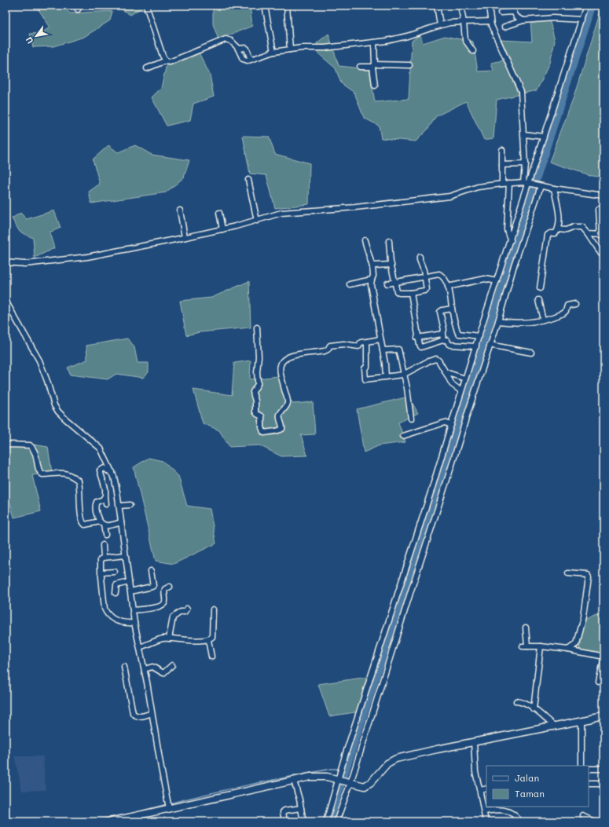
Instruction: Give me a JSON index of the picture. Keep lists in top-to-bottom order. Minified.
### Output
{"legend":["Jalan","Taman"],"north":"bottom left"}
